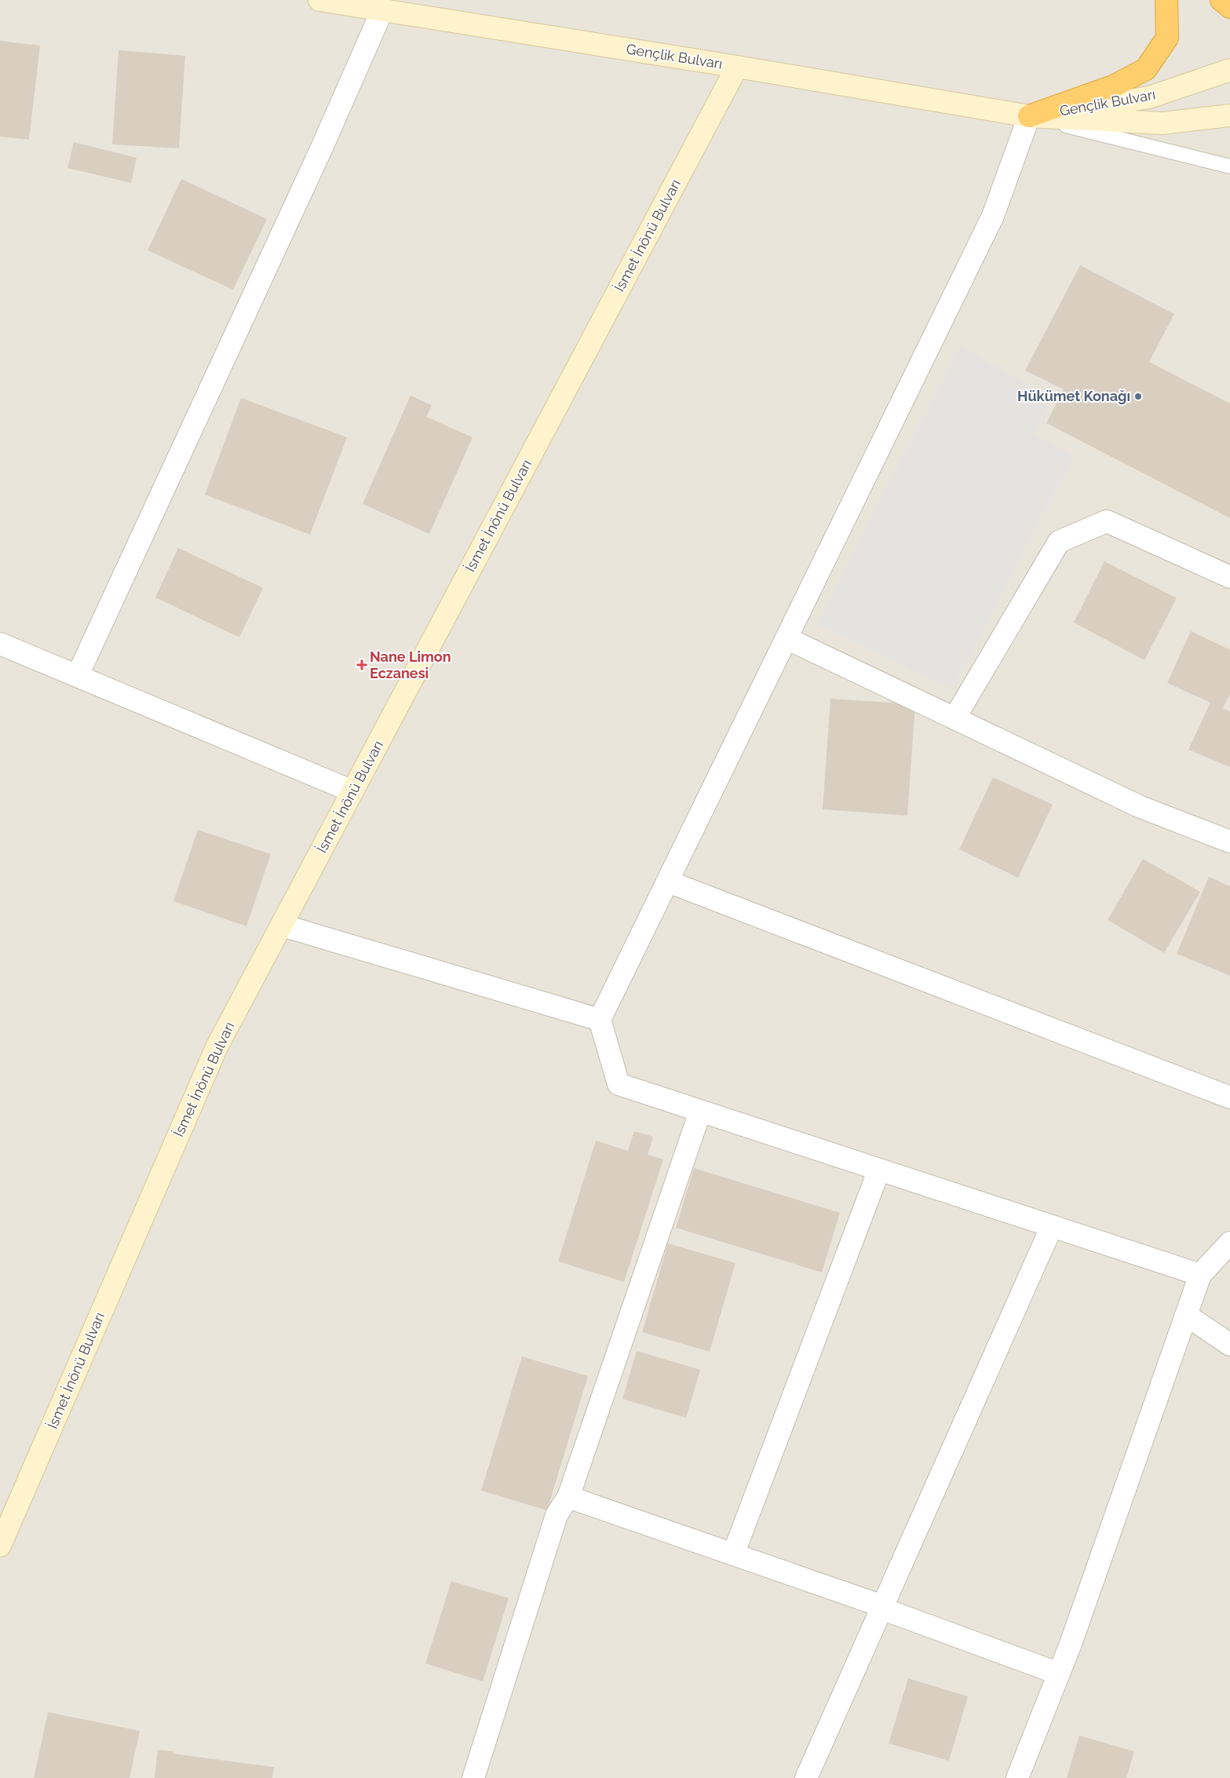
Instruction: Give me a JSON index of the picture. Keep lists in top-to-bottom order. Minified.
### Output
{"streets":{"street":["Gençlik Bulvarı","İsmet İnönü Bulvarı"]},"crossings":[["Gençlik Bulvarı","İsmet İnönü Bulvarı"]],"places":{"other":["Hükümet Konağı"],"health":["Nane Limon Eczanesi"]}}
